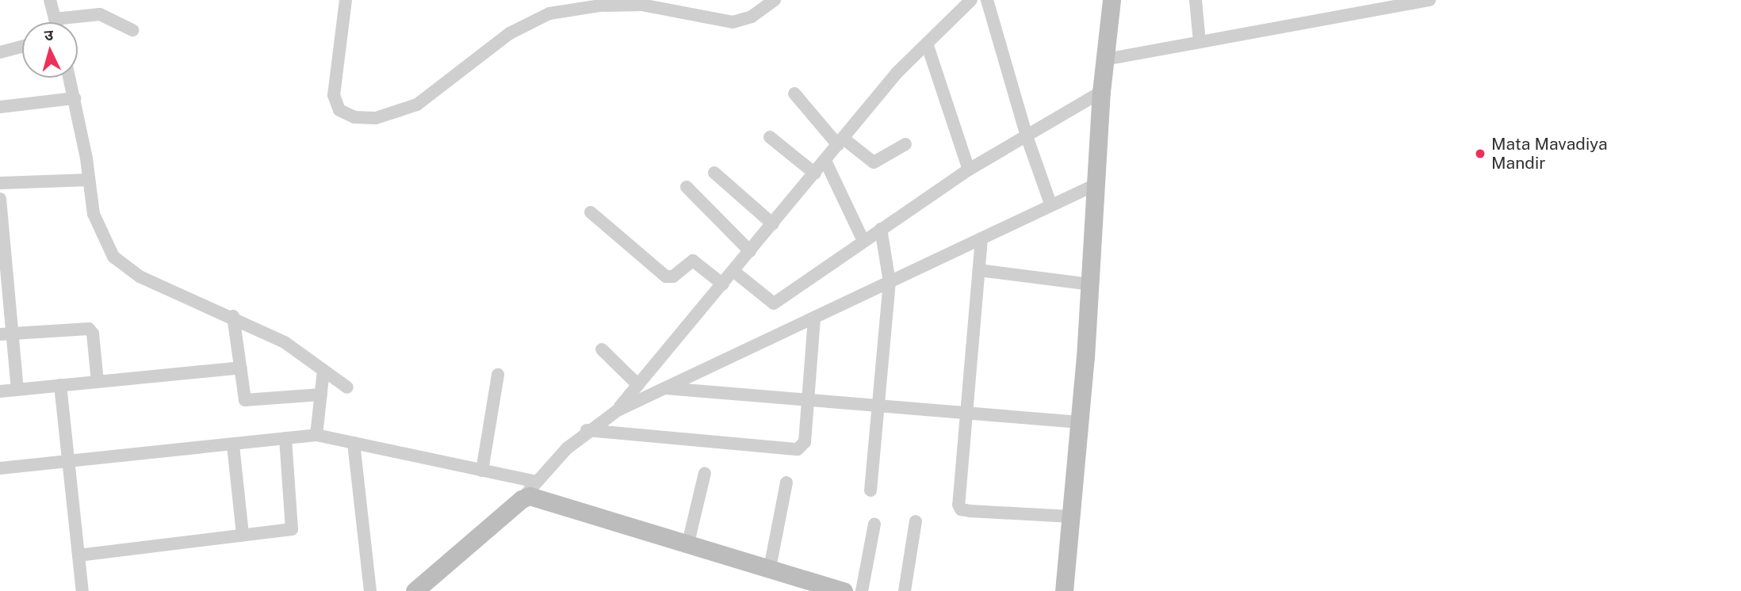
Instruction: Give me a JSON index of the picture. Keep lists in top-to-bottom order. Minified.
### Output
{"places":["Mata Mavadiya Mandir"],"north":"top"}
